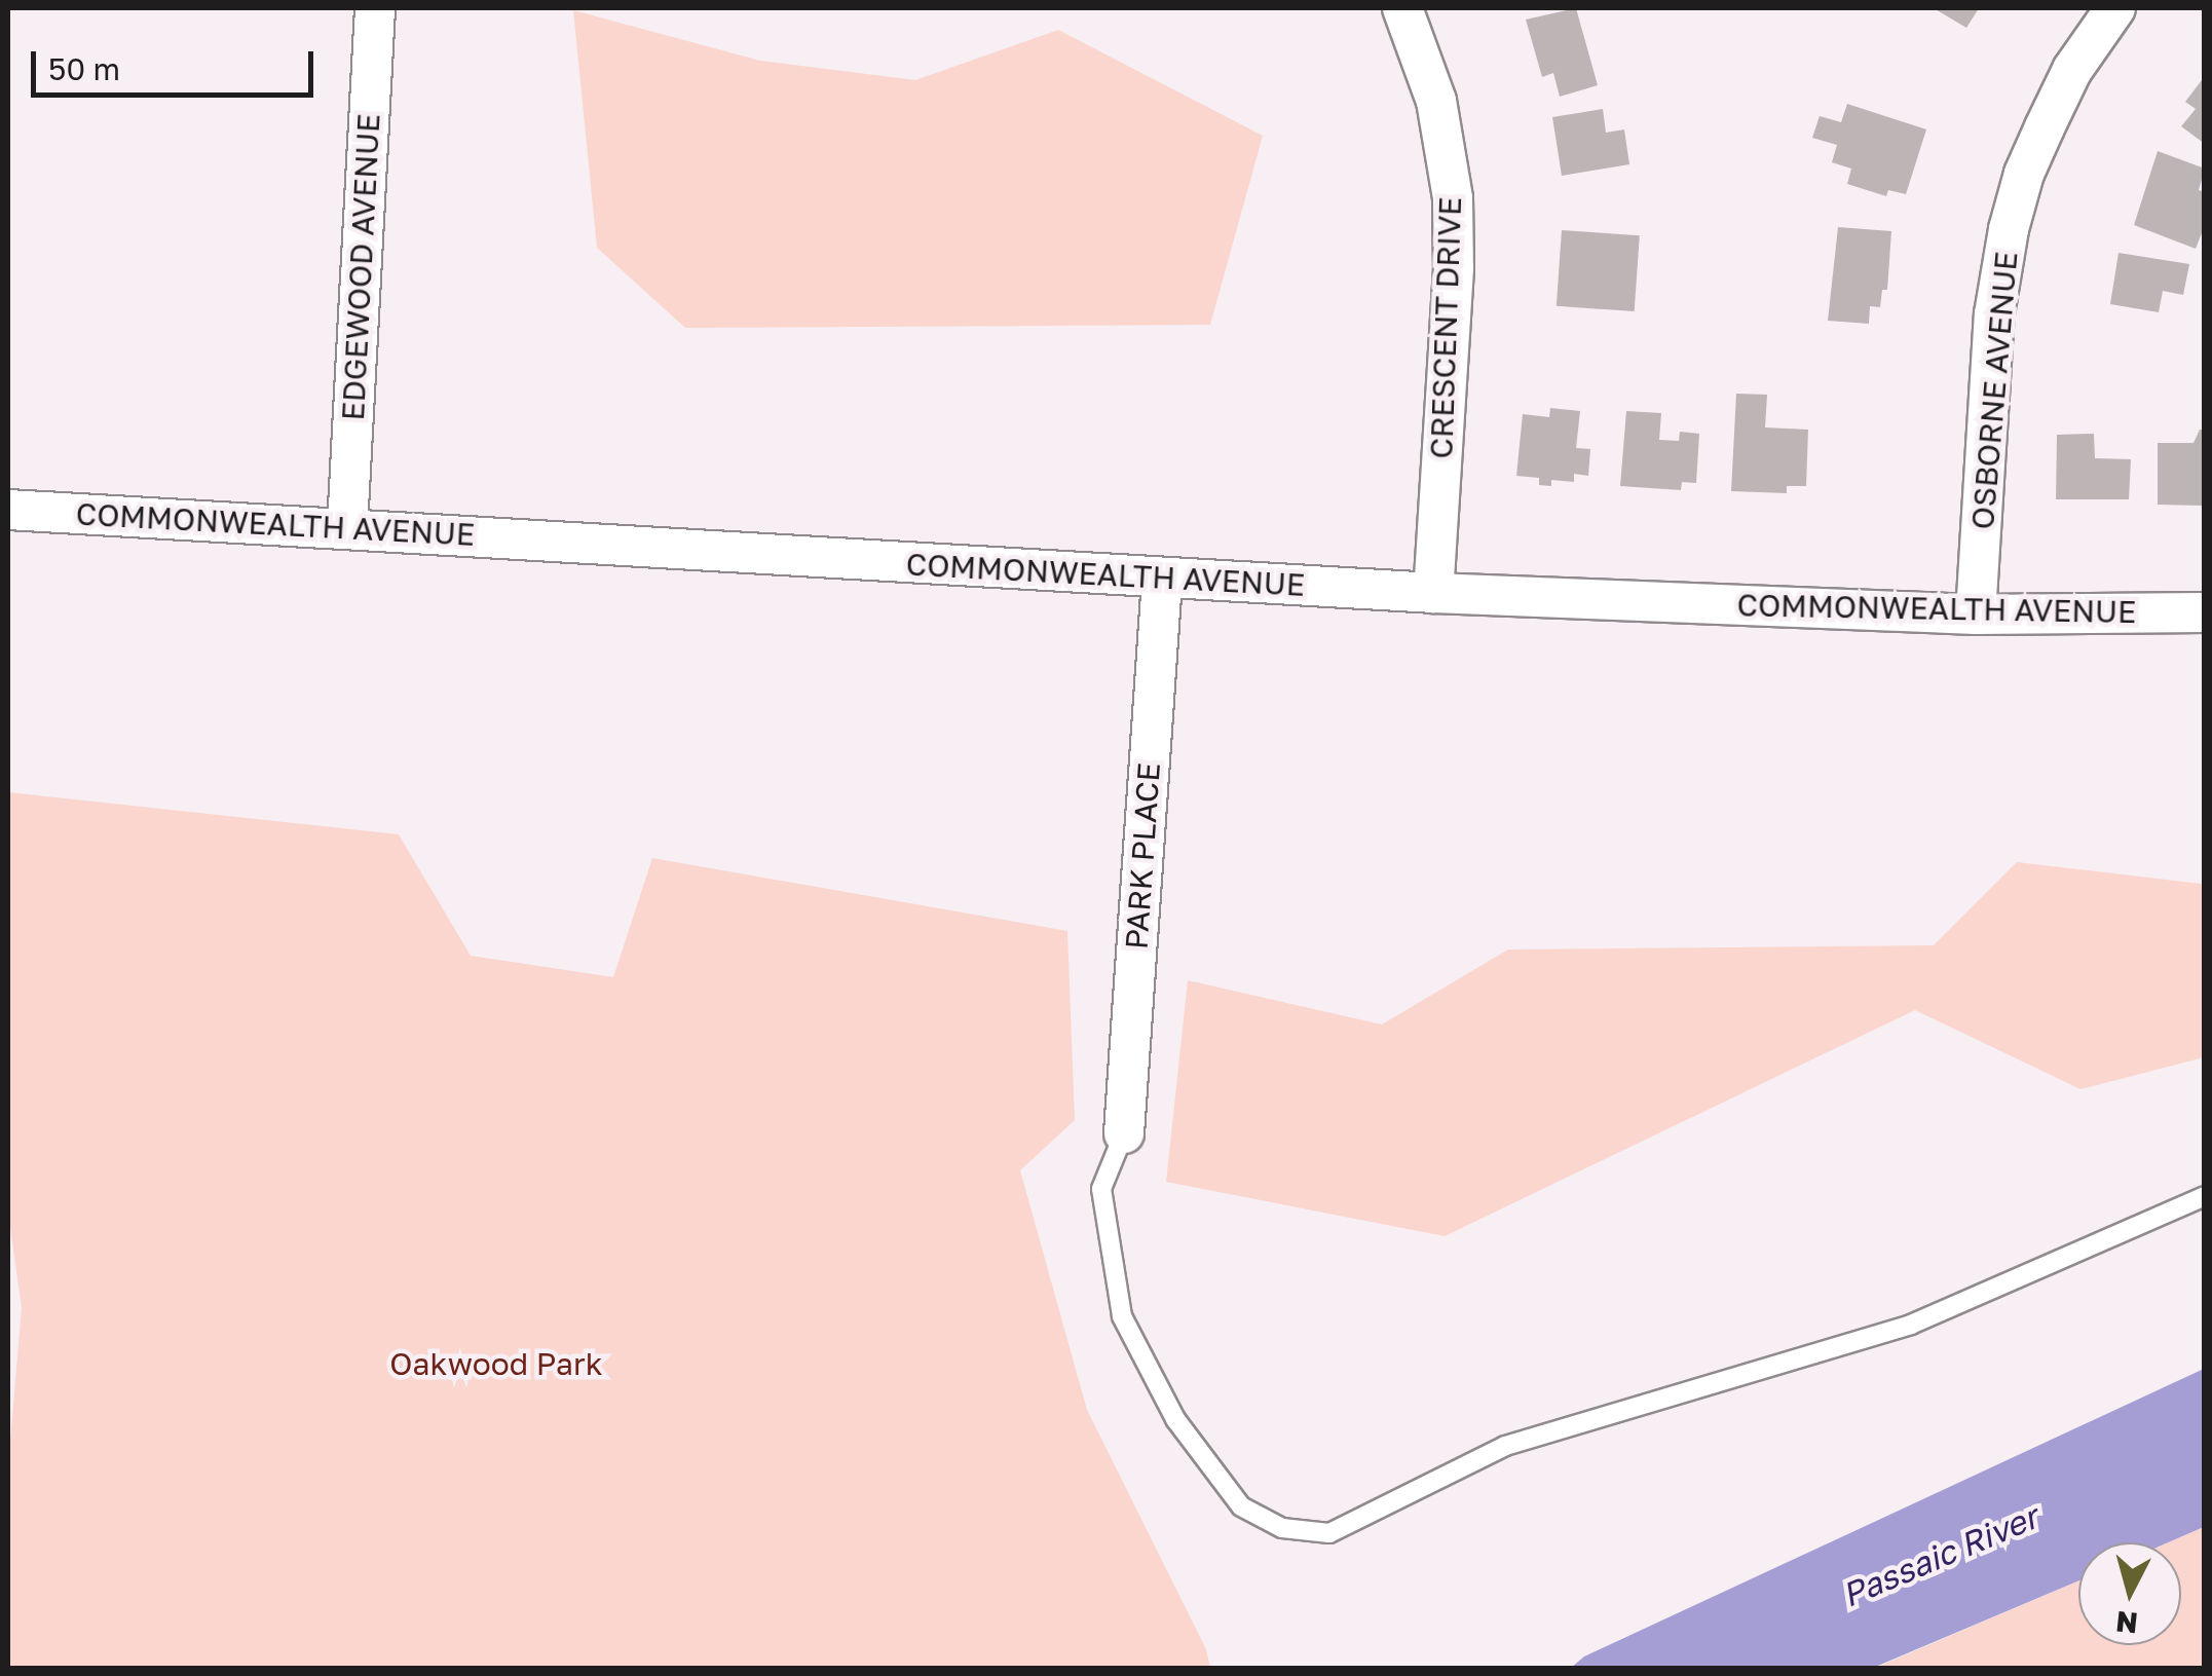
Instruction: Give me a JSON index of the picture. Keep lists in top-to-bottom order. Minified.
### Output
{"streets":{"street":["EDGEWOOD AVENUE","CRESCENT DRIVE","OSBORNE AVENUE","COMMONWEALTH AVENUE","PARK PLACE"]},"crossings":[["EDGEWOOD AVENUE","COMMONWEALTH AVENUE"],["CRESCENT DRIVE","COMMONWEALTH AVENUE"],["OSBORNE AVENUE","COMMONWEALTH AVENUE"],["COMMONWEALTH AVENUE","PARK PLACE"]],"water":["Passaic River"],"parks":["Oakwood Park"],"scale_bar":"50 m","north":"bottom"}
